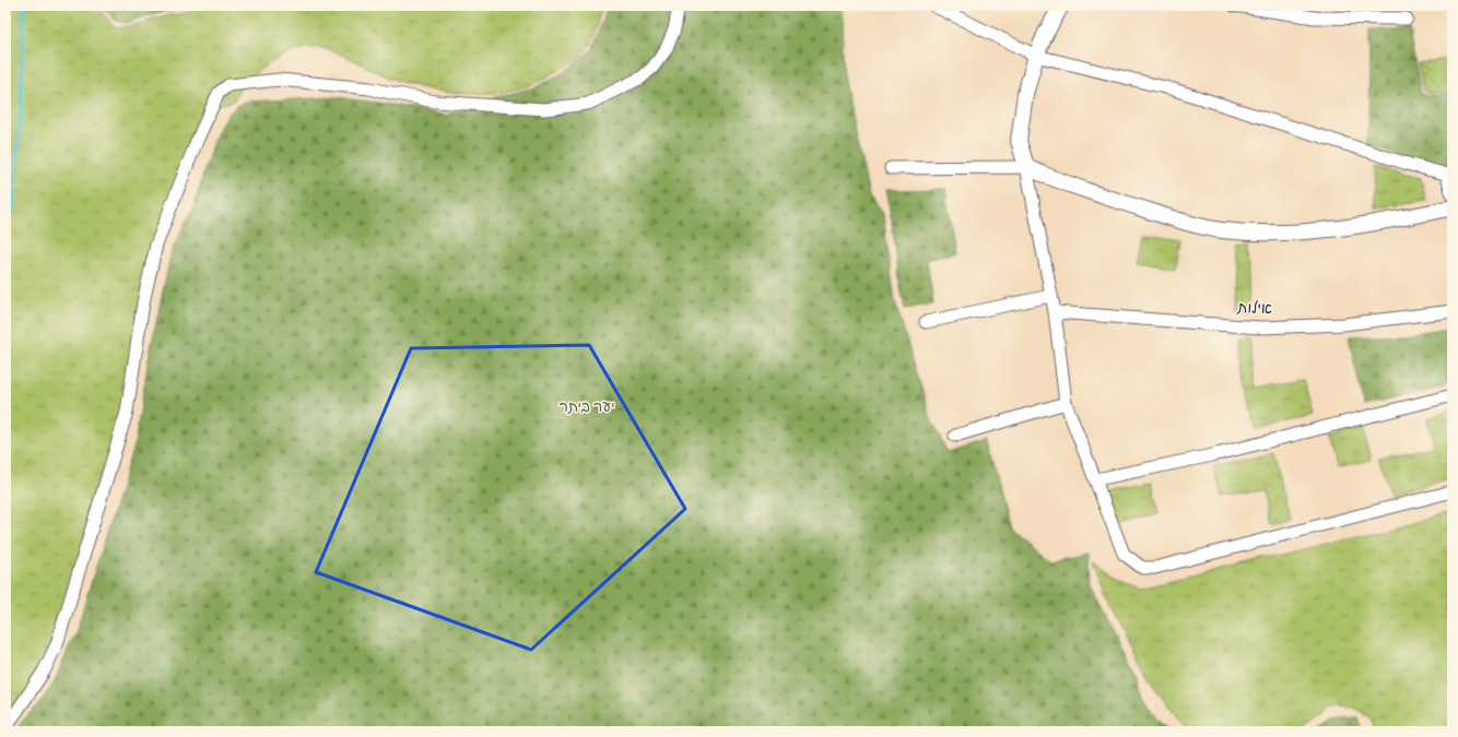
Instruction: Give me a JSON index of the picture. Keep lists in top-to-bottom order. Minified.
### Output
{"streets":{"street":["אילות"]},"parks":["יער ביתר"]}
